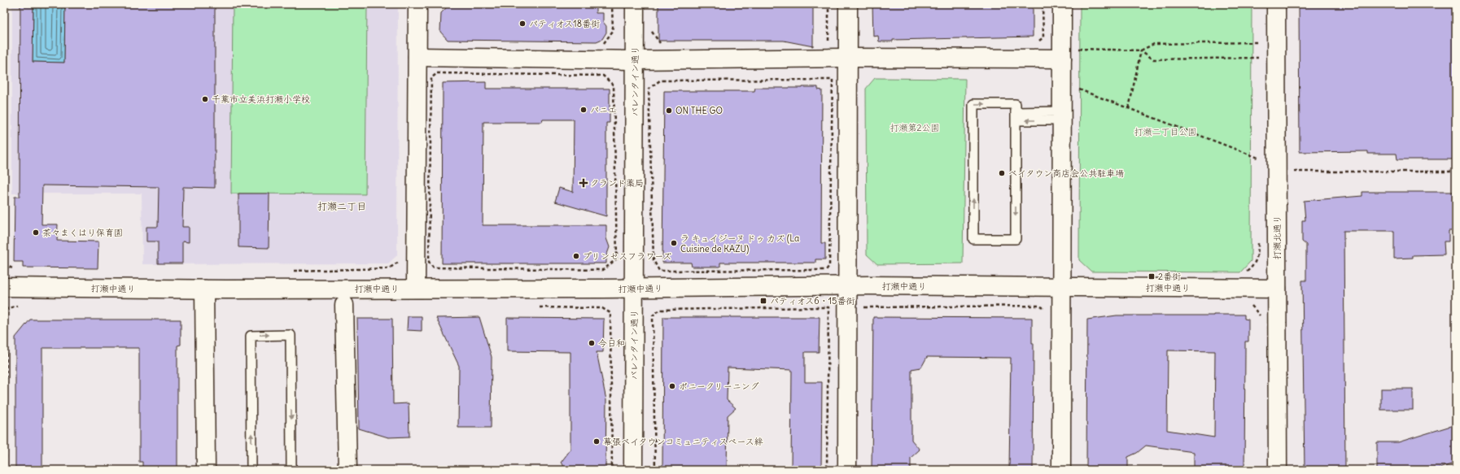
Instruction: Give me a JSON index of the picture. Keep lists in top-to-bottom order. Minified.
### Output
{"streets":{"street":["バレンタイン通り","打瀬北通り","打瀬中通り"]},"crossings":[["バレンタイン通り","打瀬中通り"],["打瀬北通り","打瀬中通り"]],"districts":["打瀬二丁目"],"parks":["打瀬第2公園","打瀬二丁目公園"],"places":{"other":["パティオス18番街","千葉市立美浜打瀬小学校","パニエ","ON THE GO","ベイタウン商店会公共駐車場","茶々まくはり保育園","ラ キュイジーヌ ドゥ カズ (La Cuisine de KAZU)","プリンセスフラワーズ","今日和","ポニークリーニング","幕張ベイタウンコミュニティスペース絆"],"health":["クランド薬局"],"transit":["2番街","パティオス6・15番街"]}}
